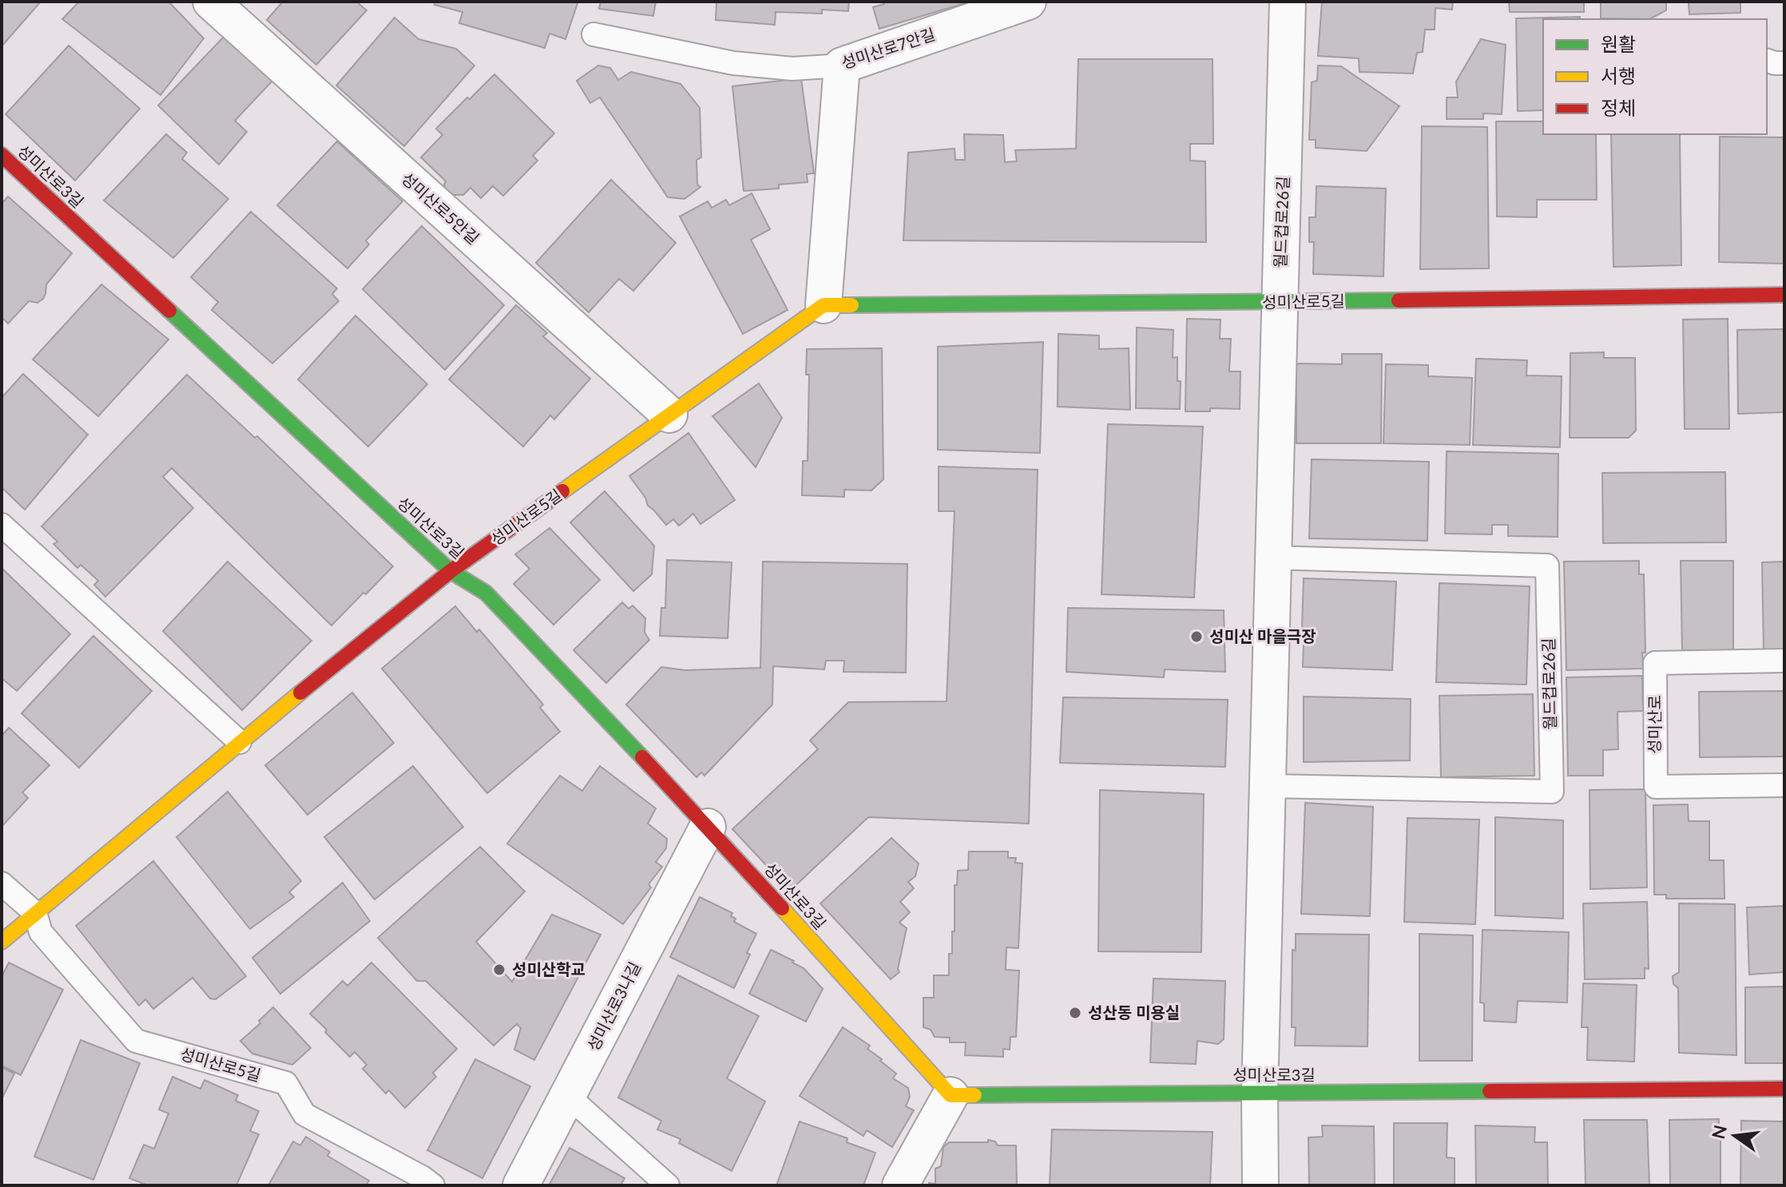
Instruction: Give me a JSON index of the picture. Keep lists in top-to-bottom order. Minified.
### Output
{"streets":{"street":["성미산로7안길","성미산로3길","성미산로5안길","월드컵로26길","성미산로5길","성미산로3나길"],"lane":["성미산로"]},"crossings":[["성미산로3길","월드컵로26길"],["성미산로3길","성미산로5길"],["성미산로3길","성미산로3나길"],["성미산로5안길","성미산로5길"],["월드컵로26길","성미산로5길"]],"places":["성미산 마을극장","성미산학교","성산동 미용실"],"legend":["원활","서행","정체"],"north":"left"}
